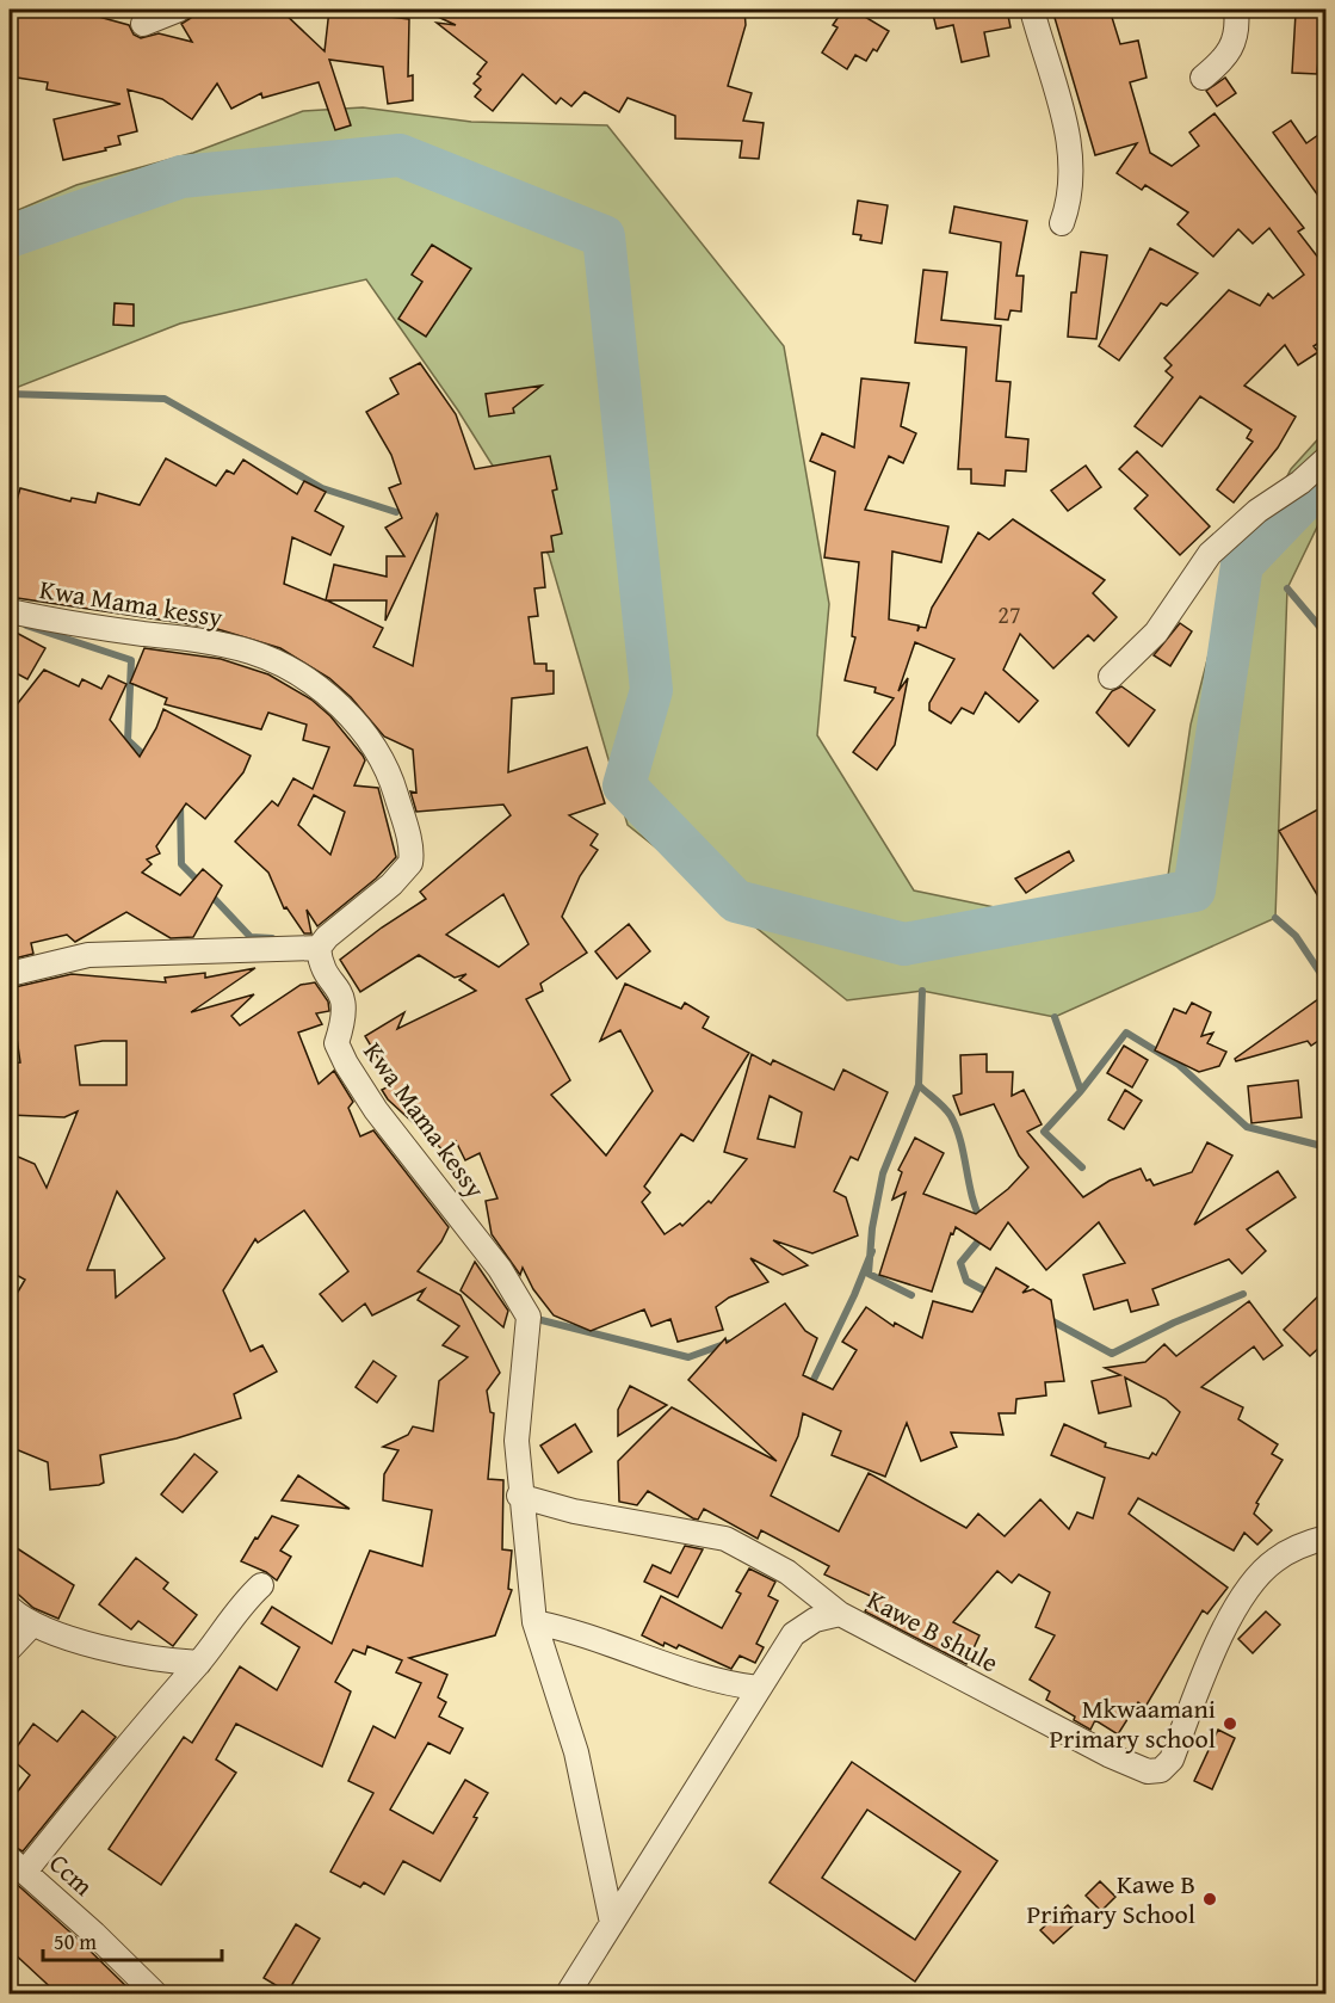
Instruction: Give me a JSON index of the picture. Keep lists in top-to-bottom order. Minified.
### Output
{"streets":{"street":["Kwa Mama kessy","Kawe B shule","Ccm"]},"crossings":[["Kwa Mama kessy","Kawe B shule"]],"places":["Mkwaamani Primary school","Kawe B Primary School"],"house_numbers":["27"],"scale_bar":"50 m"}
